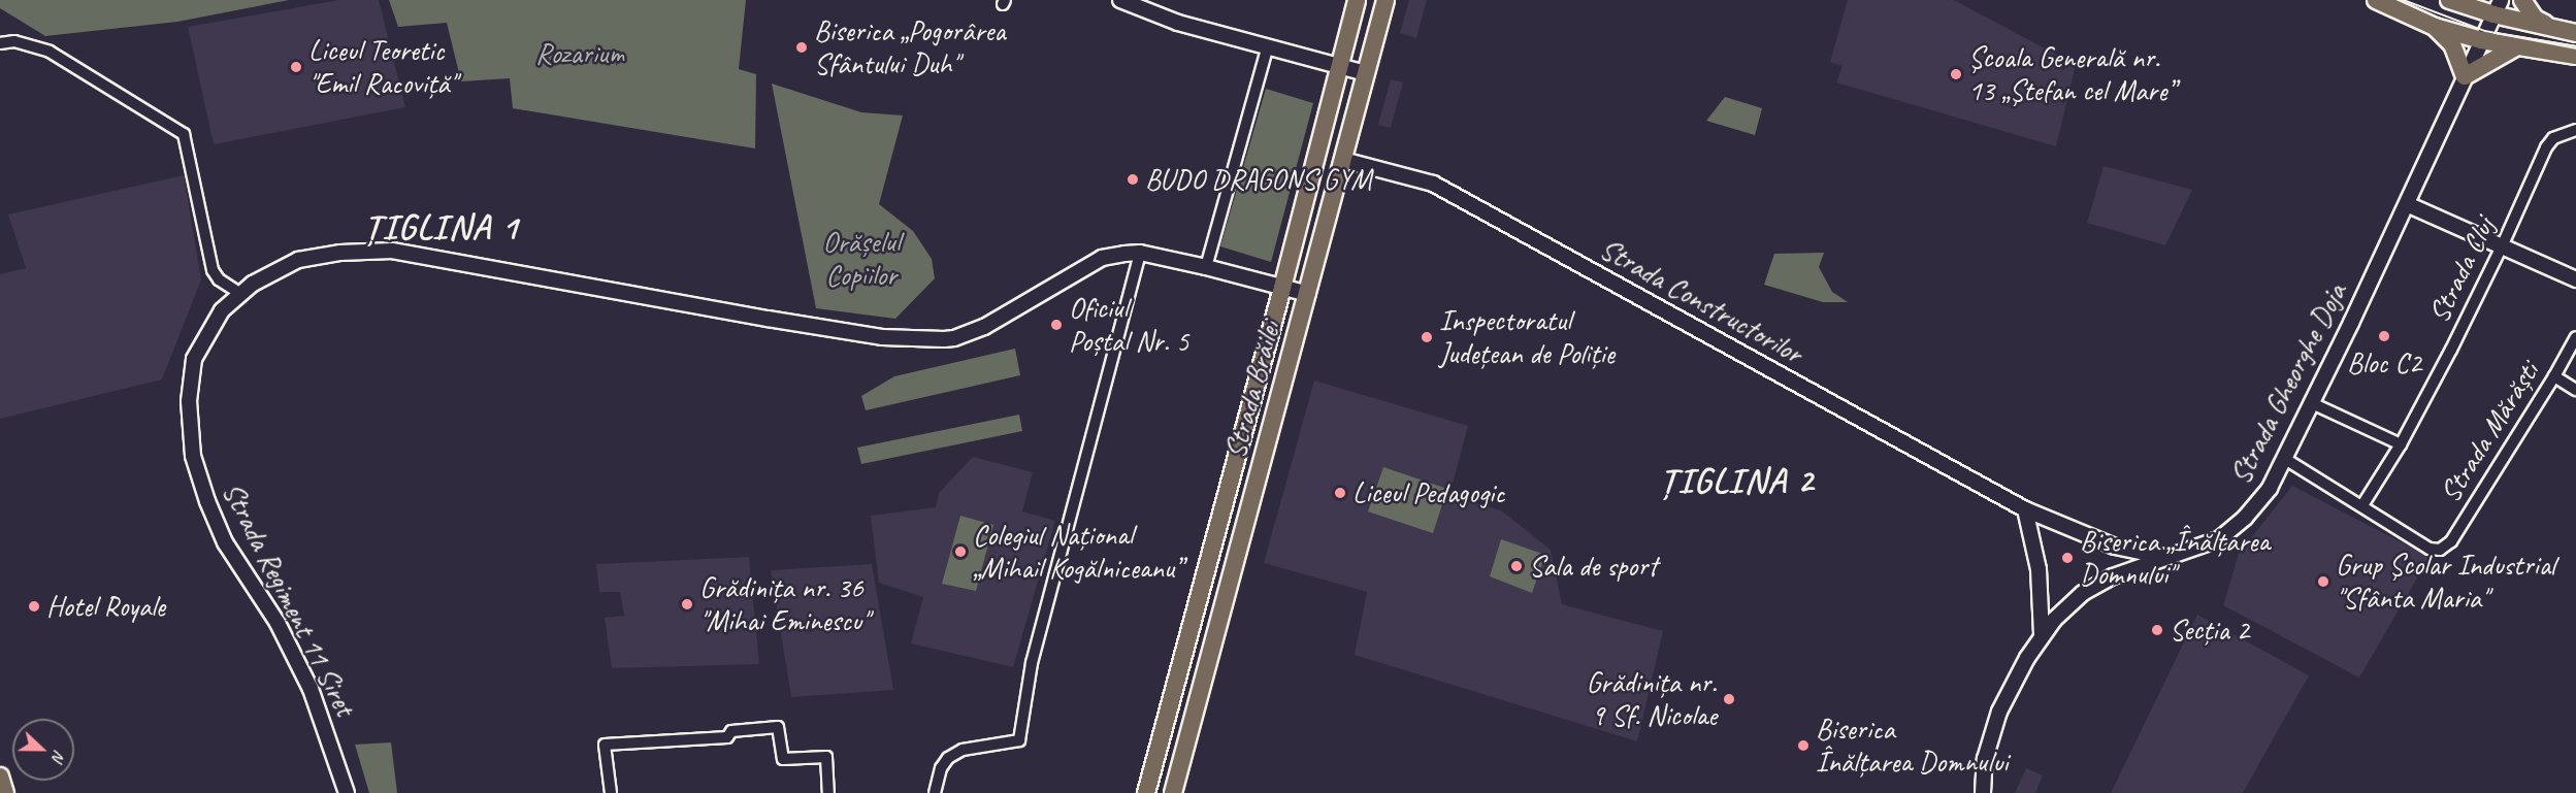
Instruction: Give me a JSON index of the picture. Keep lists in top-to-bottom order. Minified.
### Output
{"streets":{"main road":["Strada Brăilei"],"street":["Strada Cluj","Strada Constructorilor","Strada Gheorghe Doja","Strada Mărăști","Strada Regiment 11 Siret"]},"crossings":[["Strada Cluj","Strada Mărăști"],["Strada Constructorilor","Strada Gheorghe Doja"],["Strada Constructorilor","Strada Brăilei"],["Strada Brăilei","Strada Regiment 11 Siret"]],"districts":["ȚIGLINA 1","ȚIGLINA 2"],"parks":["Rozarium","Orășelul Copiilor"],"places":["Biserica „Pogorârea Sfântului Duh\"","Liceul Teoretic \"Emil Racoviță\"","Școala Generală nr. 13 „Ștefan cel Mare”","BUDO DRAGONS GYM","Oficiul Poștal Nr. 5","Bloc C2","Inspectoratul Județean de Poliție","Liceul Pedagogic","Colegiul Național „Mihail Kogălniceanu”","Biserica „Înălțarea Domnului\"","Sala de sport","Grup Școlar Industrial \"Sfânta Maria\"","Grădinița nr. 36 \"Mihai Eminescu\"","Hotel Royale","Secția 2","Grădinița nr. 9 Sf. Nicolae","Biserica Înălțarea Domnului"],"north":"right"}
